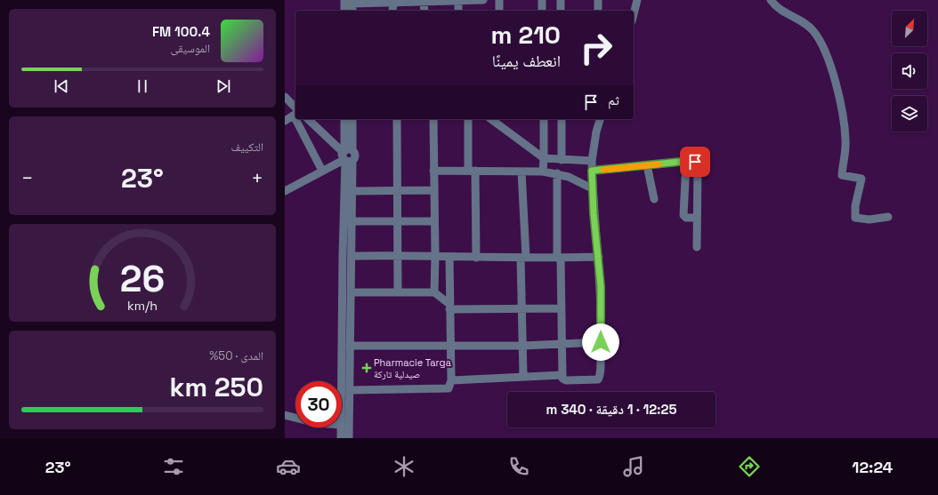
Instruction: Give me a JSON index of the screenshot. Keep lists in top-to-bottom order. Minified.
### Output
{"places":{"health":["Pharmacie Targa صيدلية تاركة"]},"north":"top right","page":{"turn":["210 m","انعطف يمينًا"],"song":["100.4 FM","الموسيقى"],"then":"ثم","tile":["التكييف",["المدى · 50%","250 km"]],"heat":["−","23°","+"],"limit":"30","trip":"12:25 · 1 دقيقة · 340 m","tabs":["12:24","23°"],"gauge":["26","km/h"]}}
